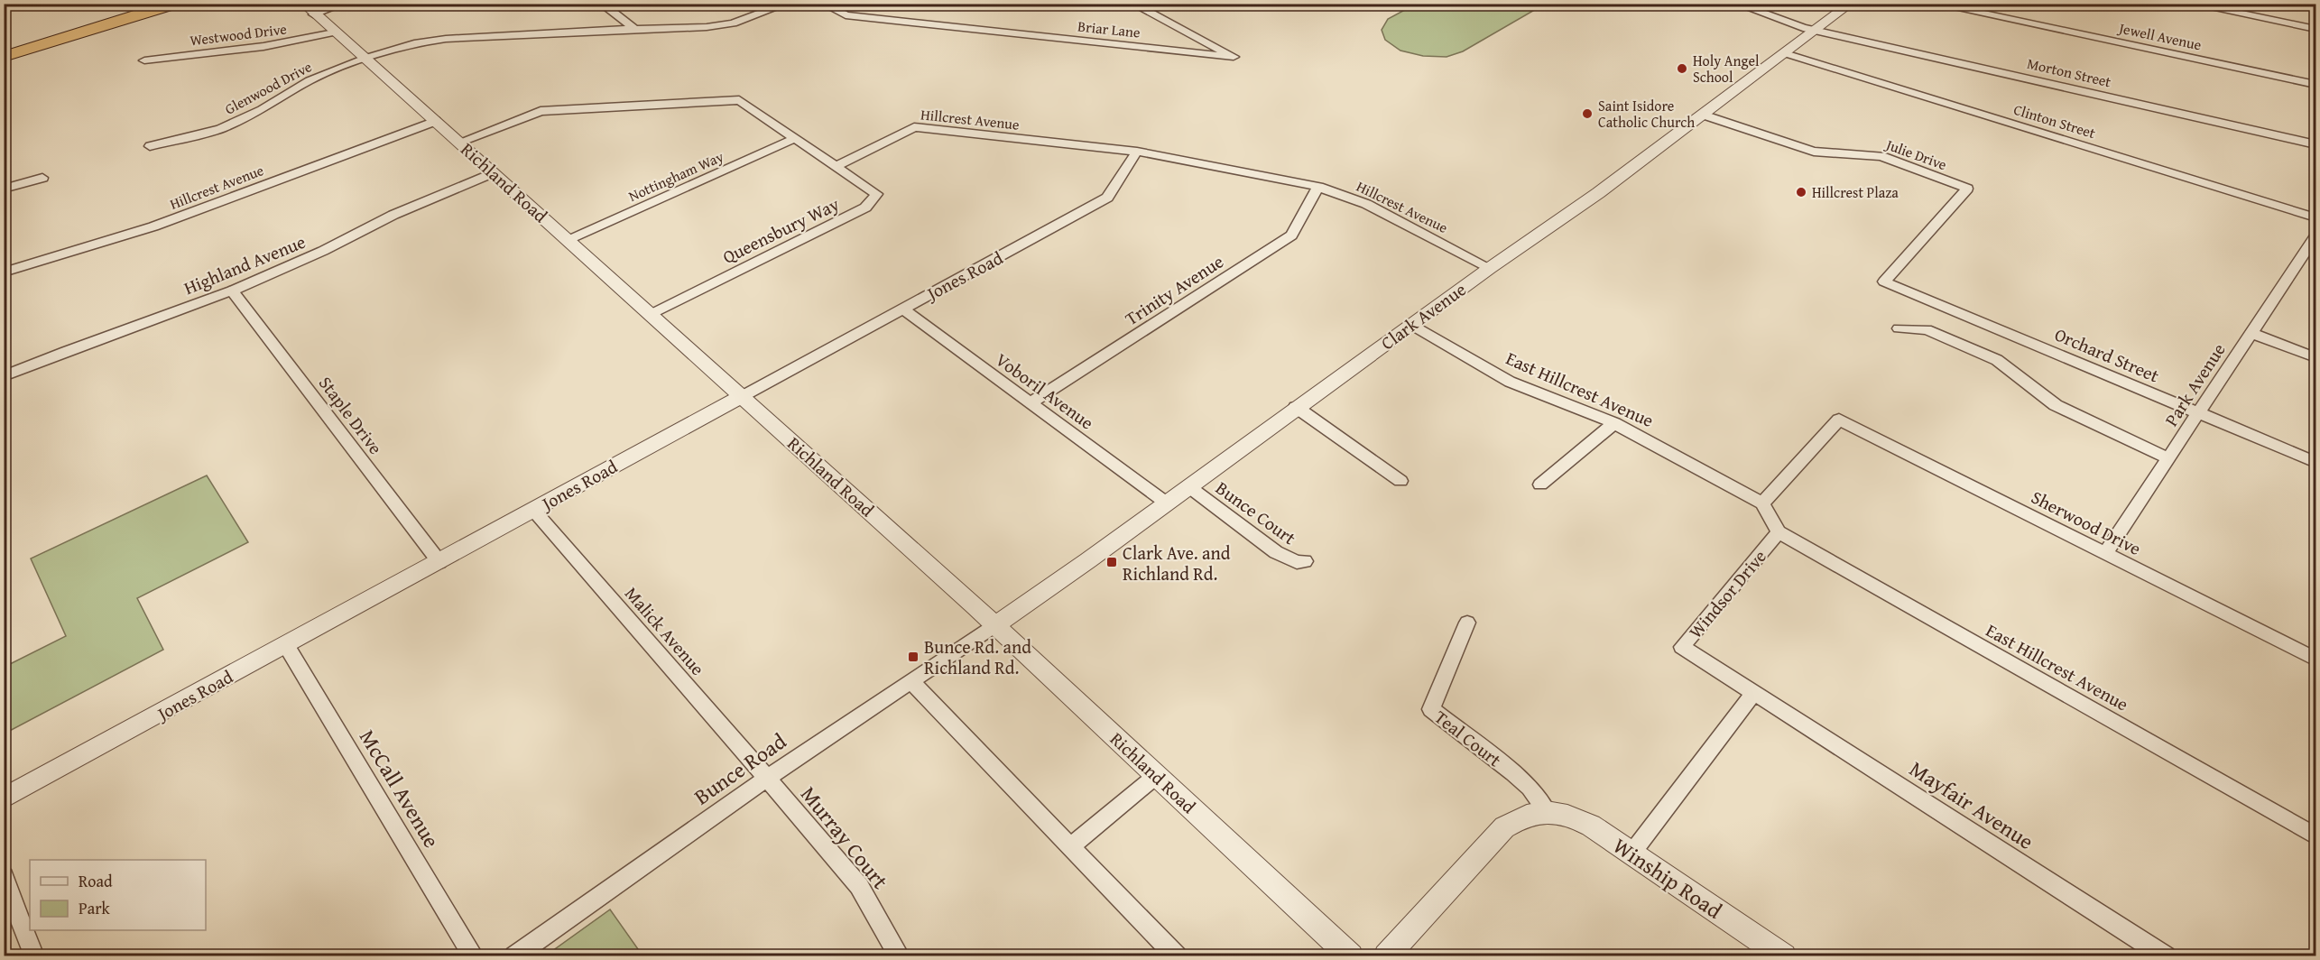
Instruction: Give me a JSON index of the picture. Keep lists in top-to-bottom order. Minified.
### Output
{"streets":{"street":["Briar Lane","Westwood Drive","Jewell Avenue","Morton Street","Glenwood Drive","Hillcrest Avenue","Clinton Street","Julie Drive","Nottingham Way","Richland Road","Queensbury Way","Highland Avenue","Jones Road","Trinity Avenue","Clark Avenue","Orchard Street","Park Avenue","East Hillcrest Avenue","Voboril Avenue","Staple Drive","Bunce Court","Sherwood Drive","Windsor Drive","Malick Avenue","Teal Court","Bunce Road","McCall Avenue","Mayfair Avenue","Murray Court","Winship Road"]},"crossings":[["Westwood Drive","Richland Road"],["Morton Street","Clark Avenue"],["Glenwood Drive","Richland Road"],["Hillcrest Avenue","Richland Road"],["Hillcrest Avenue","Queensbury Way"],["Hillcrest Avenue","Jones Road"],["Hillcrest Avenue","Trinity Avenue"],["Hillcrest Avenue","Clark Avenue"],["Clinton Street","Clark Avenue"],["Julie Drive","Clark Avenue"],["Julie Drive","Orchard Street"],["Nottingham Way","Richland Road"],["Richland Road","Queensbury Way"],["Richland Road","Highland Avenue"],["Richland Road","Jones Road"],["Richland Road","Clark Avenue"],["Richland Road","Bunce Road"],["Highland Avenue","Staple Drive"],["Jones Road","Voboril Avenue"],["Jones Road","Staple Drive"],["Jones Road","Malick Avenue"],["Jones Road","McCall Avenue"],["Trinity Avenue","Voboril Avenue"],["Clark Avenue","East Hillcrest Avenue"],["Clark Avenue","Voboril Avenue"],["Clark Avenue","Bunce Court"],["Clark Avenue","Bunce Road"],["Orchard Street","Park Avenue"],["Park Avenue","Sherwood Drive"],["East Hillcrest Avenue","Sherwood Drive"],["East Hillcrest Avenue","Windsor Drive"],["Sherwood Drive","Windsor Drive"],["Windsor Drive","Mayfair Avenue"],["Malick Avenue","Bunce Road"],["Malick Avenue","Murray Court"],["Teal Court","Winship Road"],["Bunce Road","Murray Court"]],"places":{"other":["Holy Angel School","Saint Isidore Catholic Church","Hillcrest Plaza"],"transit":["Clark Ave. and Richland Rd.","Bunce Rd. and Richland Rd."]},"legend":["Road","Park"]}
